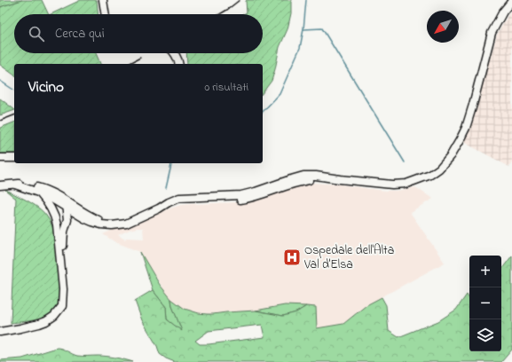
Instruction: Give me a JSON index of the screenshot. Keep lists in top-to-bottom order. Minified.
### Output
{"places":{"hospital":["Ospedale dell'Alta Val d'Elsa"]},"north":"bottom left","page":{"search":"Cerca qui","heading":["Vicino","0 risultati"],"map_buttons":["+","−"]}}
